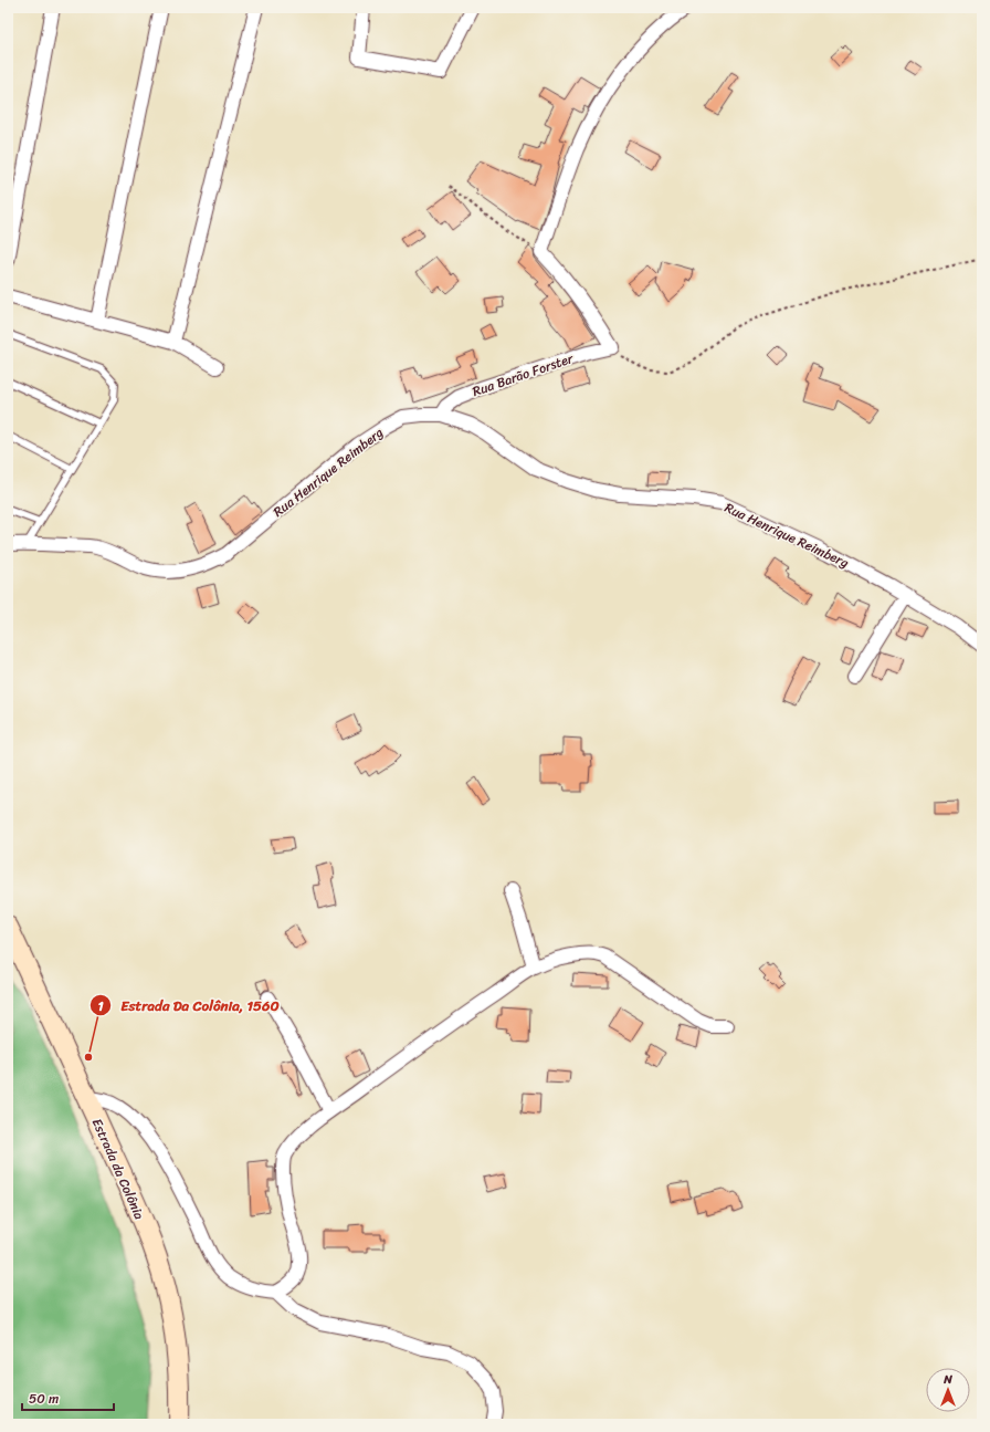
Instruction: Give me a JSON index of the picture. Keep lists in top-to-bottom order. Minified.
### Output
{"streets":{"main road":["Estrada da Colônia"],"street":["Rua Barão Forster","Rua Henrique Reimberg"]},"crossings":[["Rua Barão Forster","Rua Henrique Reimberg"]],"places":["Estrada Da Colônia, 1560"],"scale_bar":"50 m","north":"top"}
